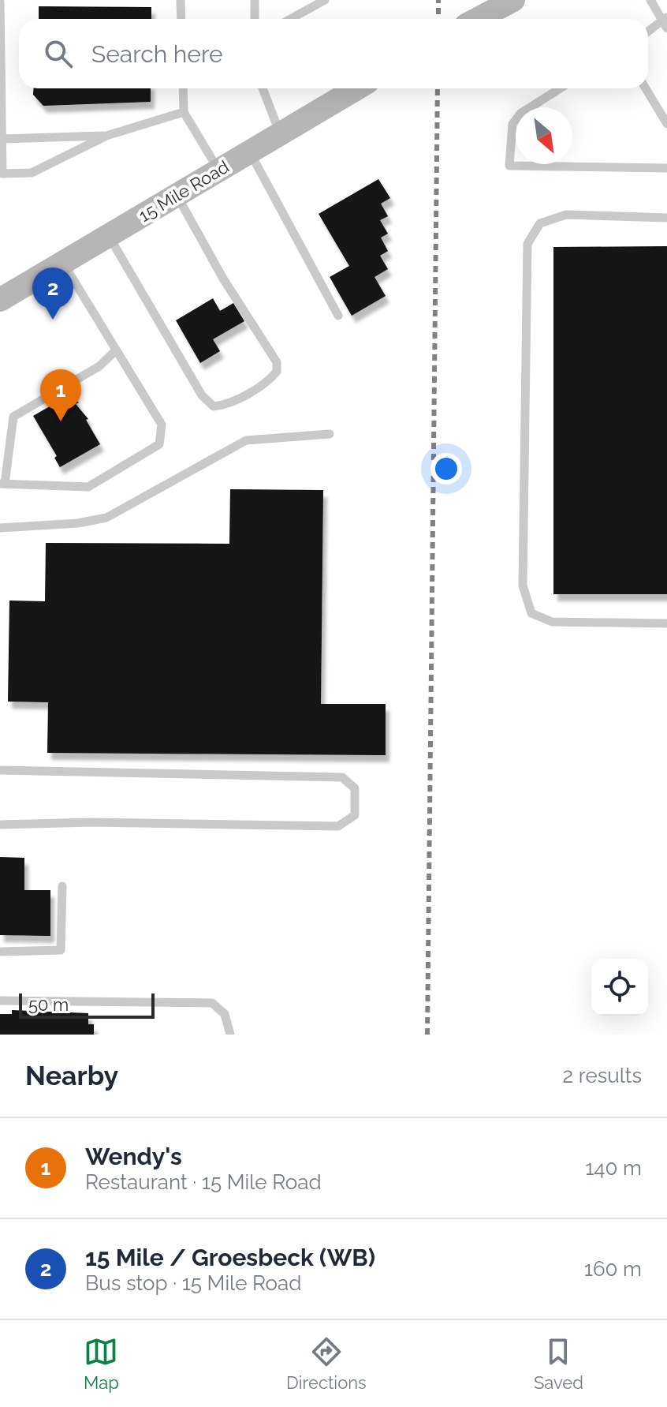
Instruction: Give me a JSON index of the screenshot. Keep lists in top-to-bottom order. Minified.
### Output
{"streets":{"main road":["15 Mile Road"]},"scale_bar":"50 m","north":"bottom right","page":{"search":"Search here","pins":["2","1"],"scale":"50 m","heading":["Nearby","2 results"],"list":[{"mark":"1","name":"Wendy's","note":"Restaurant · 15 Mile Road","value":"140 m"},{"mark":"2","name":"15 Mile / Groesbeck (WB)","note":"Bus stop · 15 Mile Road","value":"160 m"}],"nav":["Map","Directions","Saved"]}}
